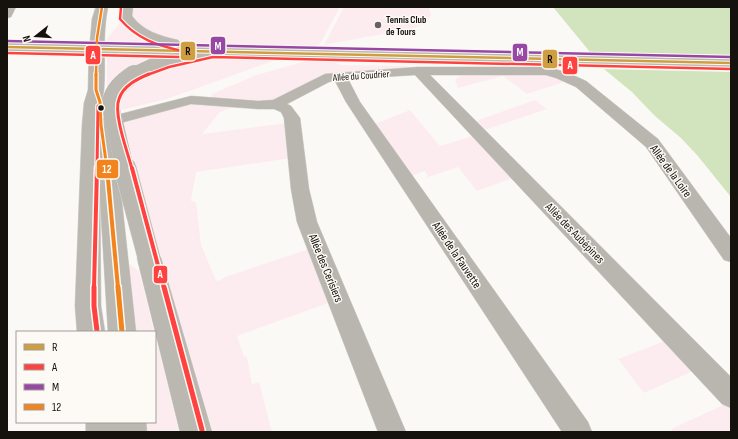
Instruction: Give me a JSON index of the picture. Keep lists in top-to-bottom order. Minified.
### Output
{"streets":{"street":["Allée du Coudrier","Allée de la Loire","Allée des Aubépines","Allée de la Fauvette","Allée des Cerisiers"]},"crossings":[["Allée du Coudrier","Allée de la Loire"],["Allée du Coudrier","Allée des Aubépines"],["Allée du Coudrier","Allée de la Fauvette"],["Allée du Coudrier","Allée des Cerisiers"]],"places":["Tennis Club de Tours"],"lines":["transit line A","transit line 12","transit line M","transit line R"],"legend":["R","A","M","12"],"north":"left"}
